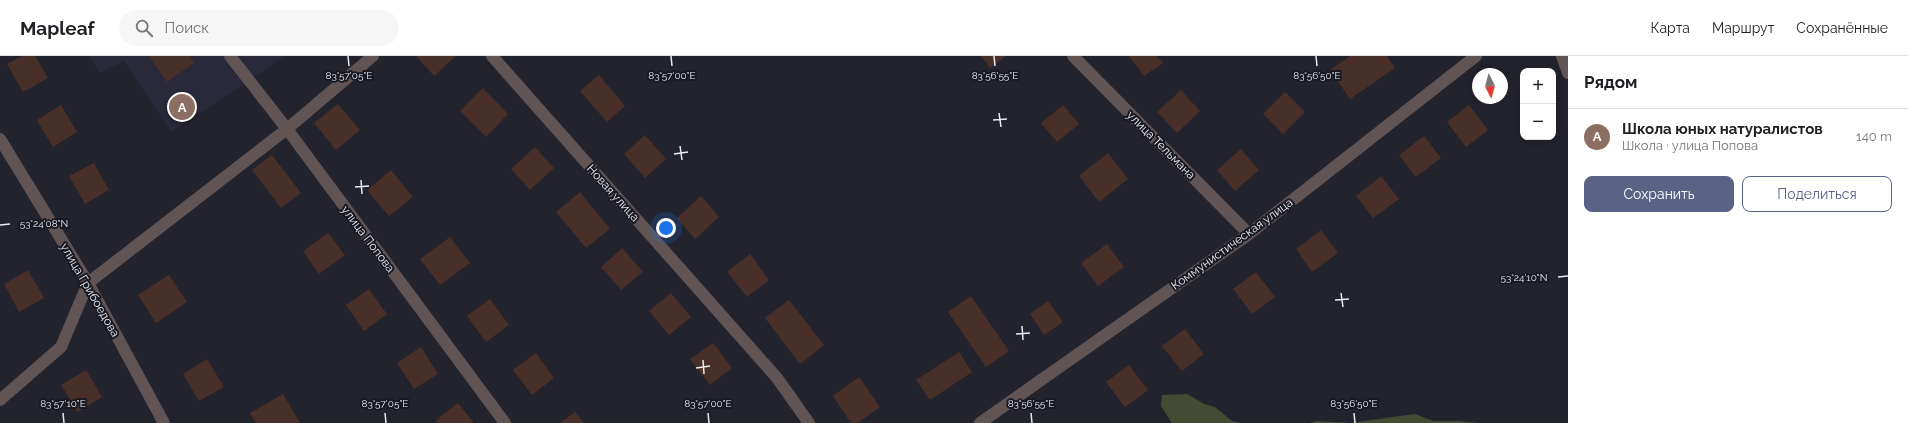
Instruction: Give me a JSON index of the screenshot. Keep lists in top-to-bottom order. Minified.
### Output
{"streets":{"street":["улица Тельмана","Новая улица","улица Попова","Коммунистическая улица","улица Грибоедова"]},"crossings":[["улица Тельмана","Коммунистическая улица"]],"north":"bottom","page":{"header":"Mapleaf","search":"Поиск","nav":["Карта","Маршрут","Сохранённые"],"heading":"Рядом","map_buttons":["+","−"],"pins":"A","list":[{"mark":"A","name":"Школа юных натуралистов","note":"Школа · улица Попова","value":"140 m"}],"buttons":["Сохранить","Поделиться"]},"coordinates":["83°57'05\"E","83°57'00\"E","83°56'55\"E","83°56'50\"E","53°24'08\"N","53°24'10\"N","83°57'10\"E"]}
